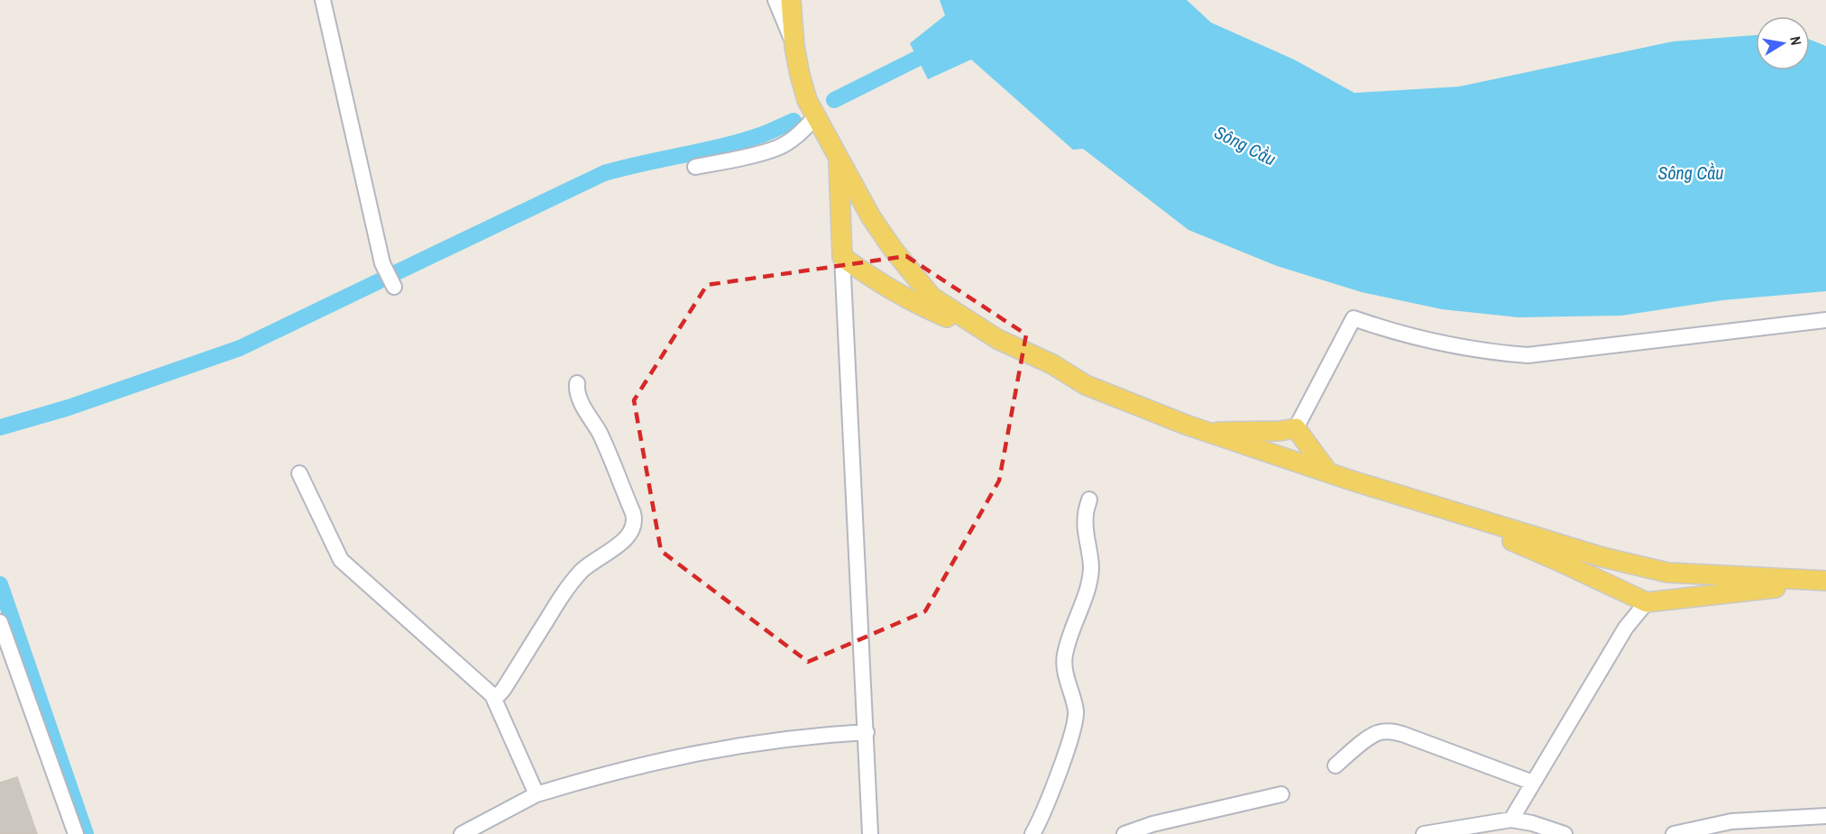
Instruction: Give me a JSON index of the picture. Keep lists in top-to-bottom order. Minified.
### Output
{"water":["Sông Cầu"],"north":"right"}
